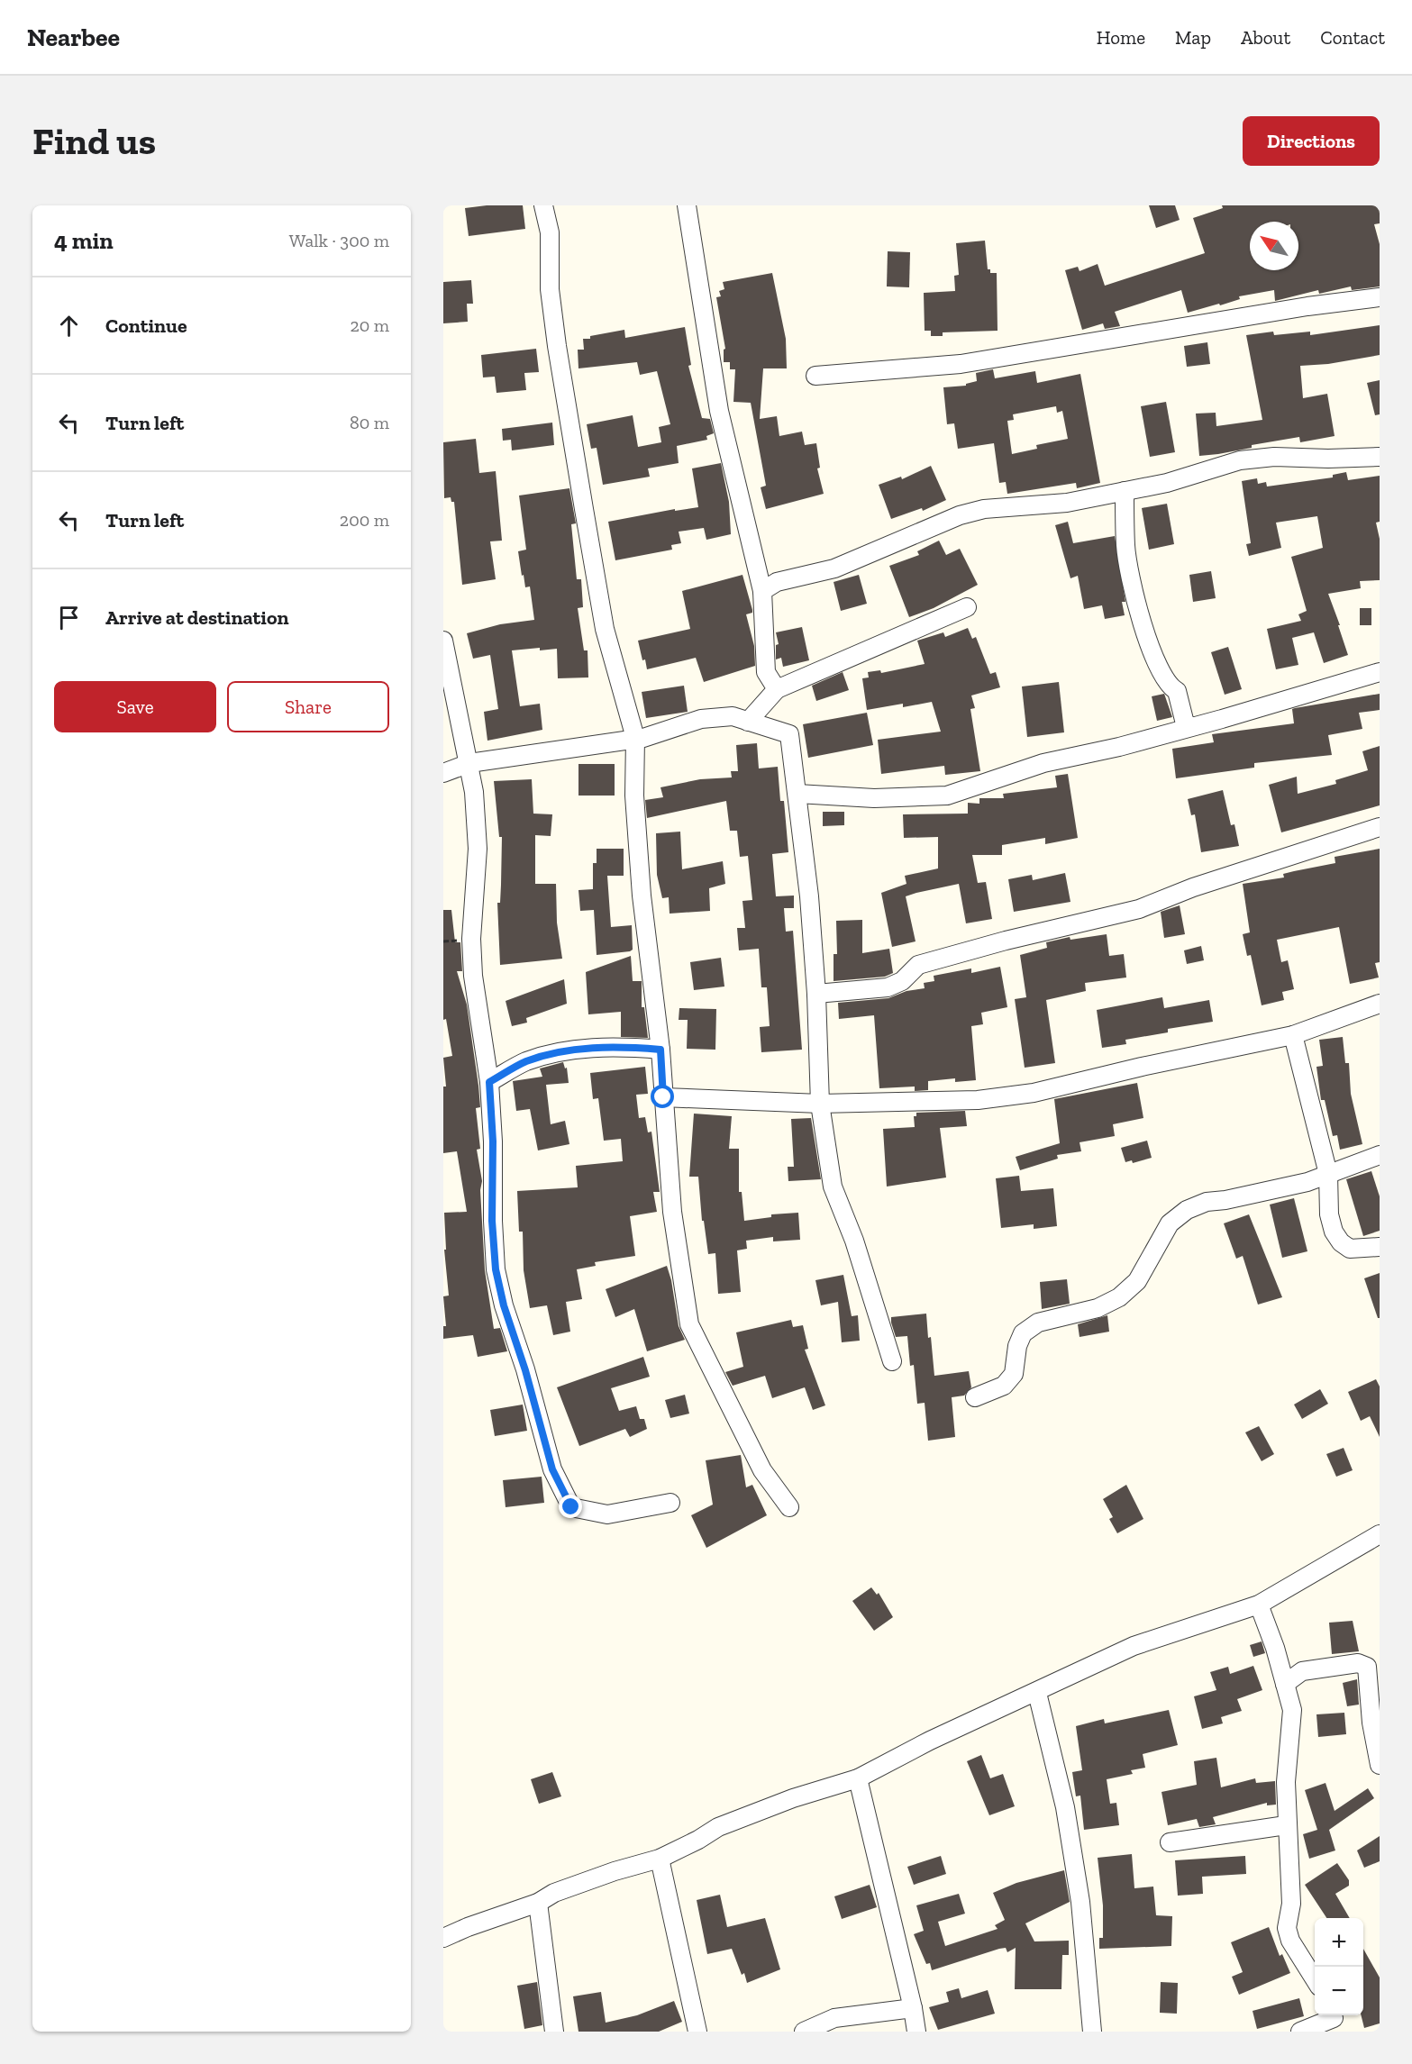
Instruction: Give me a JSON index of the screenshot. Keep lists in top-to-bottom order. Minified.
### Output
{"north":"top left","page":{"header":"Nearbee","nav":["Home","Map","About","Contact"],"buttons":["Directions",["Save","Share"]],"title":"Find us","heading":["4 min","Walk · 300 m"],"list":[["Continue","20 m"],["Turn left","80 m"],["Turn left","200 m"],"Arrive at destination"],"map_buttons":["+","−"]}}
